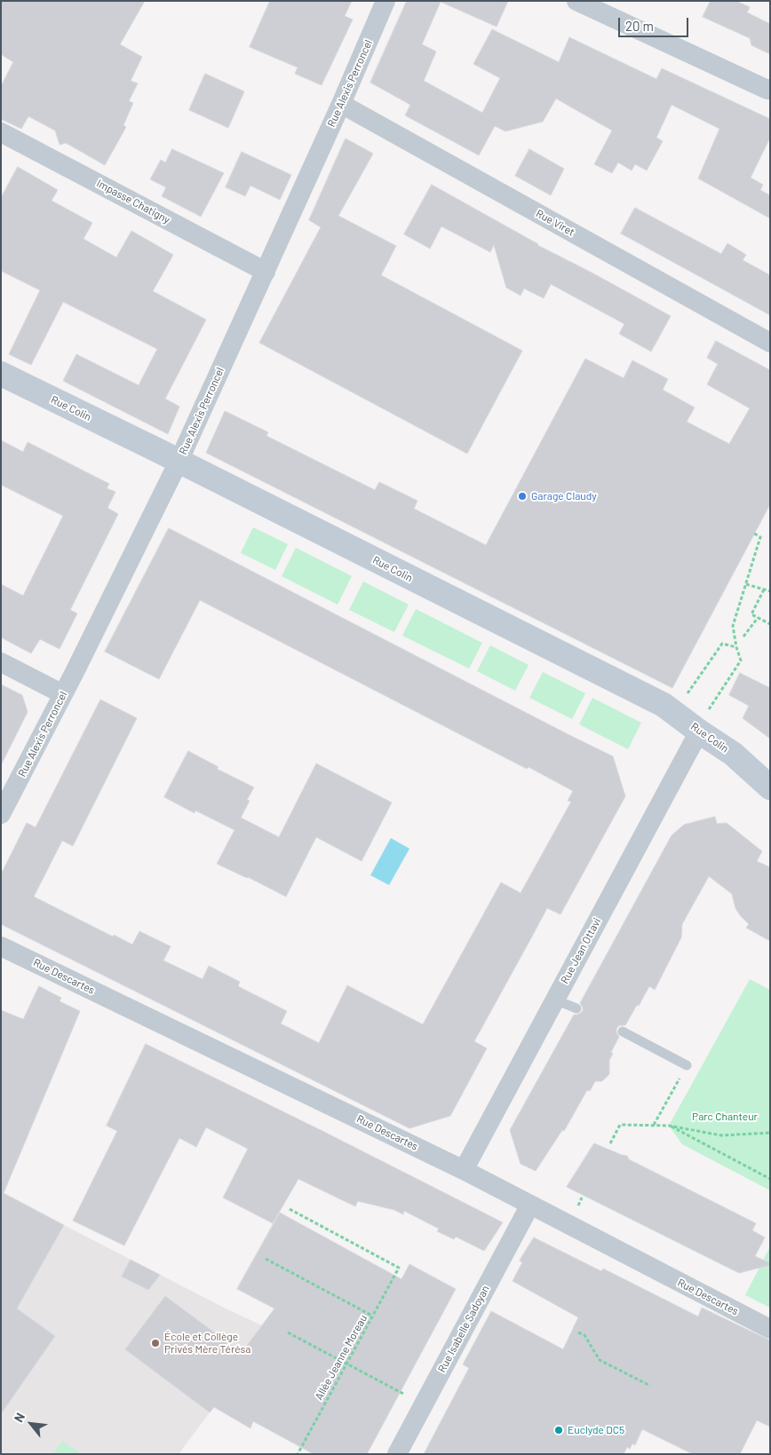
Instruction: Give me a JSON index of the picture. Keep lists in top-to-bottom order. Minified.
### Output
{"streets":{"street":["Rue Alexis Perroncel","Impasse Chatigny","Rue Viret","Rue Colin","Rue Jean Ottavi","Rue Descartes","Rue Isabelle Sadoyan"],"path":["Allée Jeanne Moreau"]},"crossings":[["Rue Alexis Perroncel","Impasse Chatigny"],["Rue Alexis Perroncel","Rue Viret"],["Rue Alexis Perroncel","Rue Colin"],["Rue Colin","Rue Jean Ottavi"],["Rue Jean Ottavi","Rue Descartes"],["Rue Descartes","Rue Isabelle Sadoyan"]],"parks":["Parc Chanteur"],"places":["Garage Claudy","École et Collège Privés Mère Térésa","Euclyde DC5"],"scale_bar":"20 m","north":"top left"}
